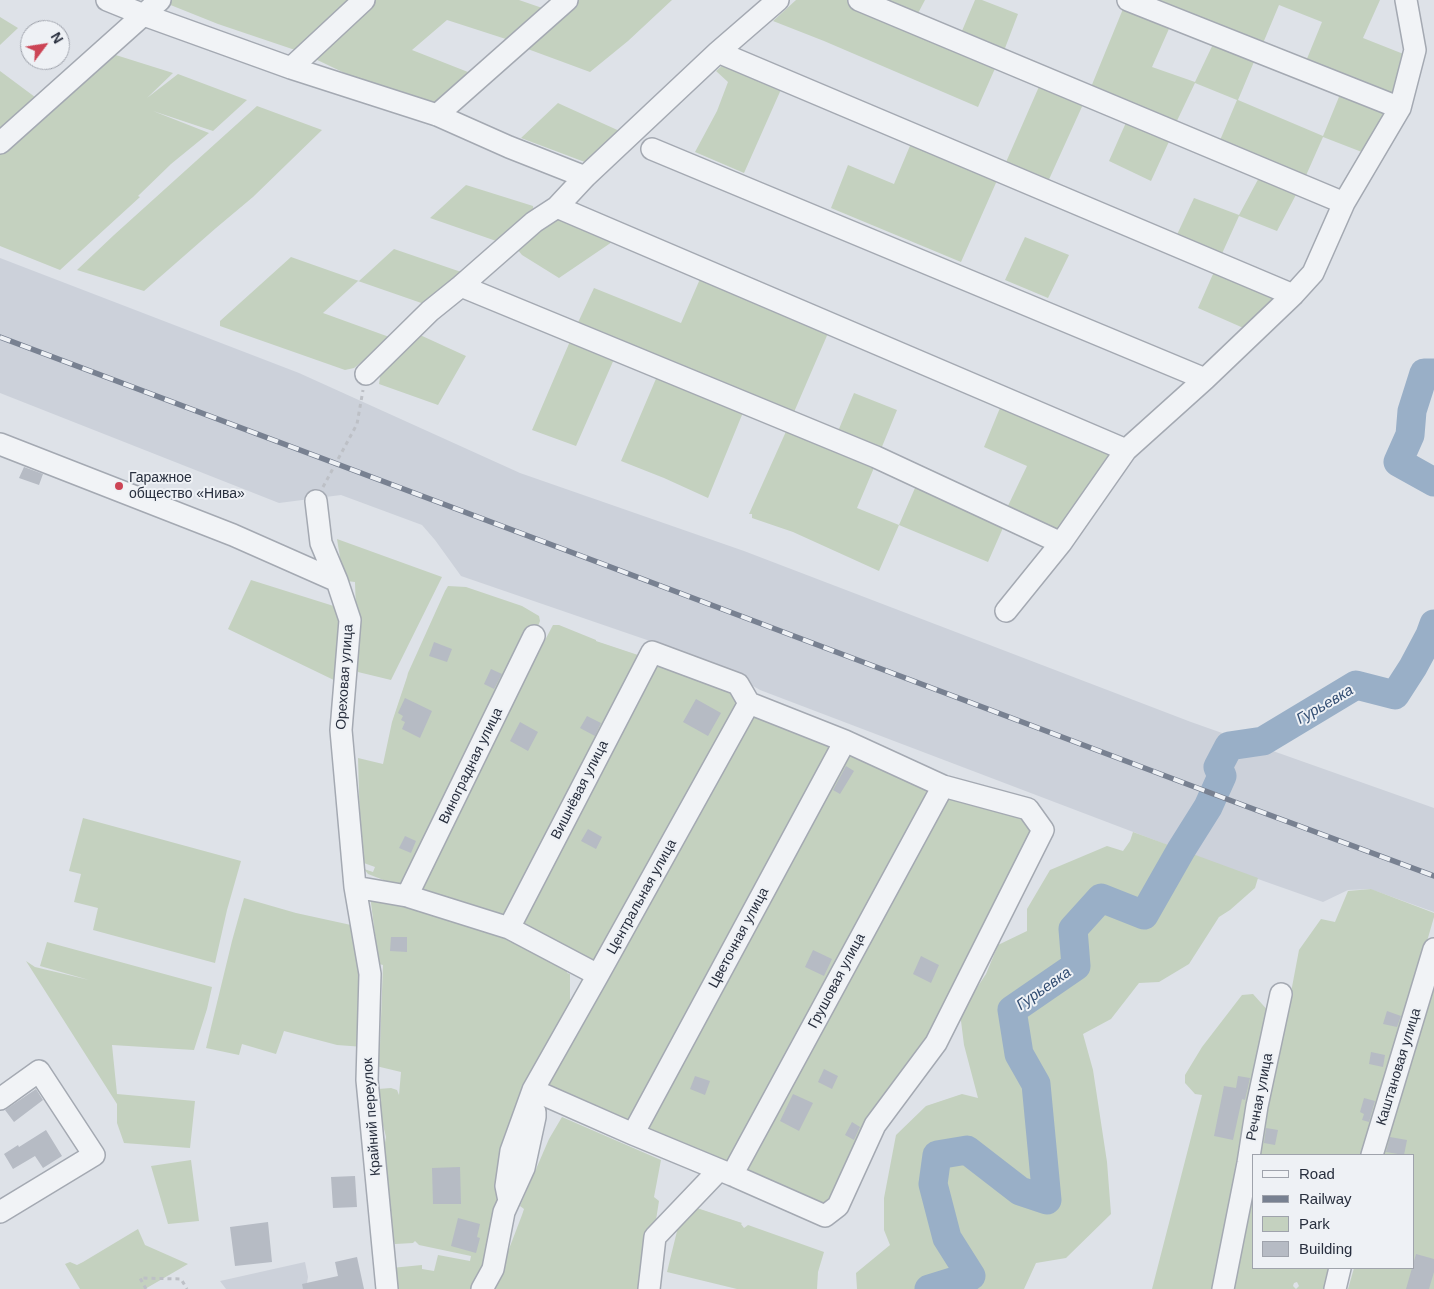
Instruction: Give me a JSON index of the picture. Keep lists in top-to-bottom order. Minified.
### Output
{"streets":{"street":["Ореховая улица","Виноградная улица","Вишнёвая улица","Центральная улица","Цветочная улица","Грушовая улица","Каштановая улица","Речная улица","Крайний переулок"]},"crossings":[["Ореховая улица","Крайний переулок"],["Вишнёвая улица","Центральная улица"]],"water":["Гурьевка"],"places":["Гаражное общество «Нива»"],"legend":["Road","Railway","Park","Building"],"north":"top right"}
